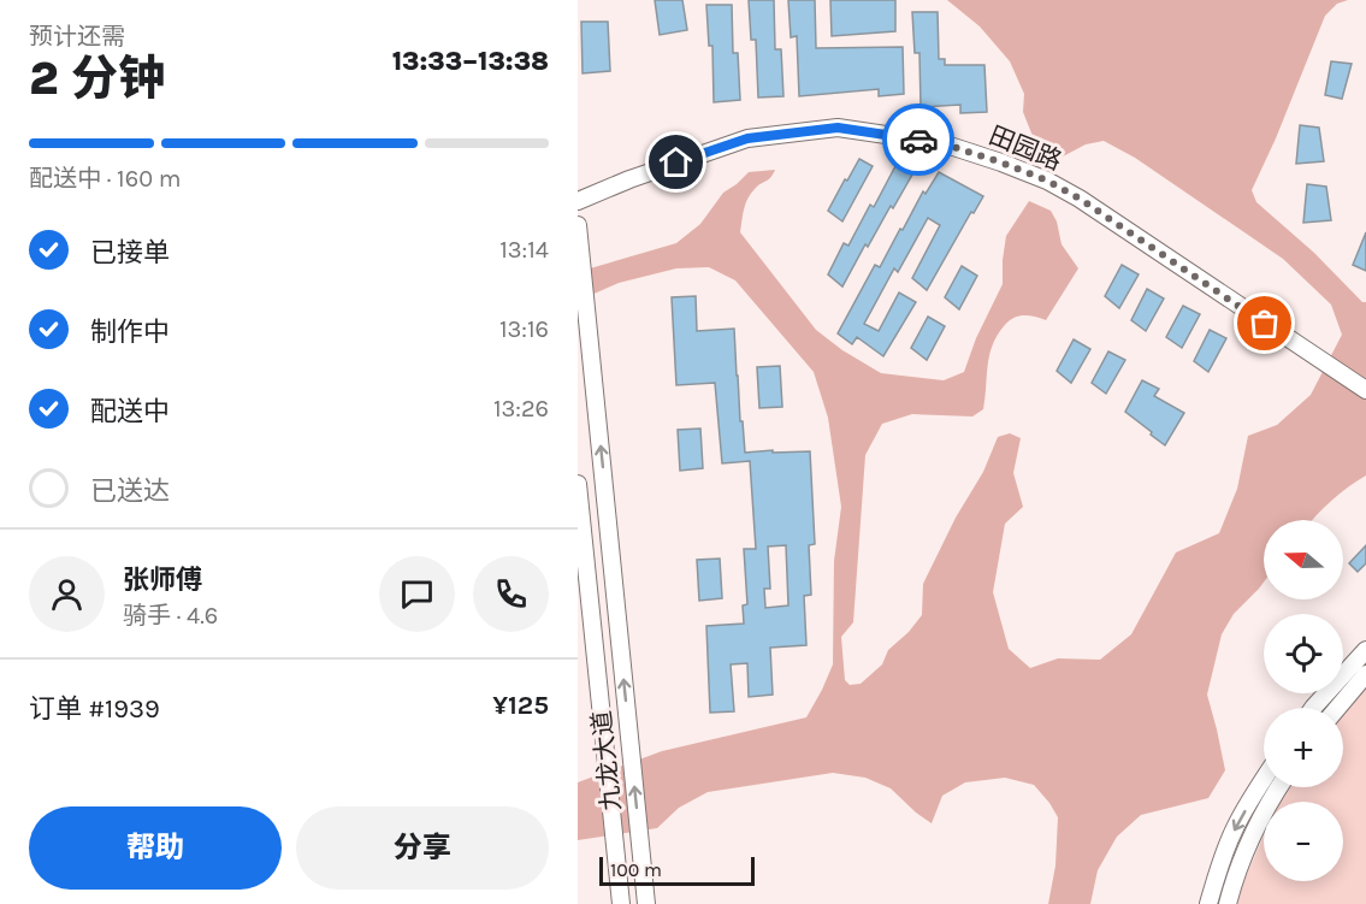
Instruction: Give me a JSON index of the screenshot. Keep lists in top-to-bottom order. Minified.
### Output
{"streets":{"main road":["田园路","九龙大道"]},"scale_bar":"100 m","north":"left","page":{"heading":["2 分钟","预计还需","13:33–13:38"],"panel":["张师傅","骑手 · 4.6","订单 #1939","¥125"],"bar":"配送中 · 160 m","list":[["已接单","13:14"],["制作中","13:16"],["配送中","13:26"],"已送达"],"map_buttons":["+","−"],"buttons":["帮助","分享"],"scale":"100 m"}}
